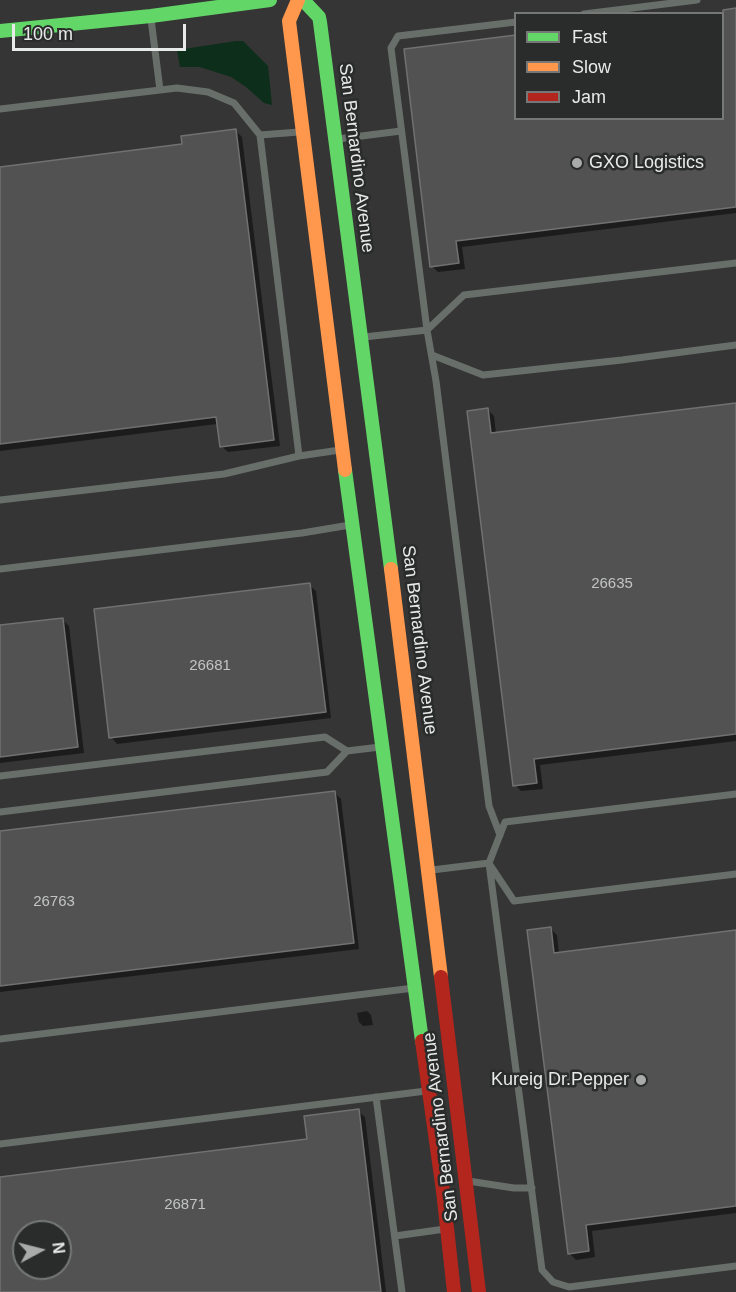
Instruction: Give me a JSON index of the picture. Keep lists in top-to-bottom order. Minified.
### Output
{"streets":{"main road":["San Bernardino Avenue"]},"places":["GXO Logistics","Kureig Dr.Pepper"],"house_numbers":["26635","26681","26763","26871"],"legend":["Fast","Slow","Jam"],"scale_bar":"100 m","north":"right"}
